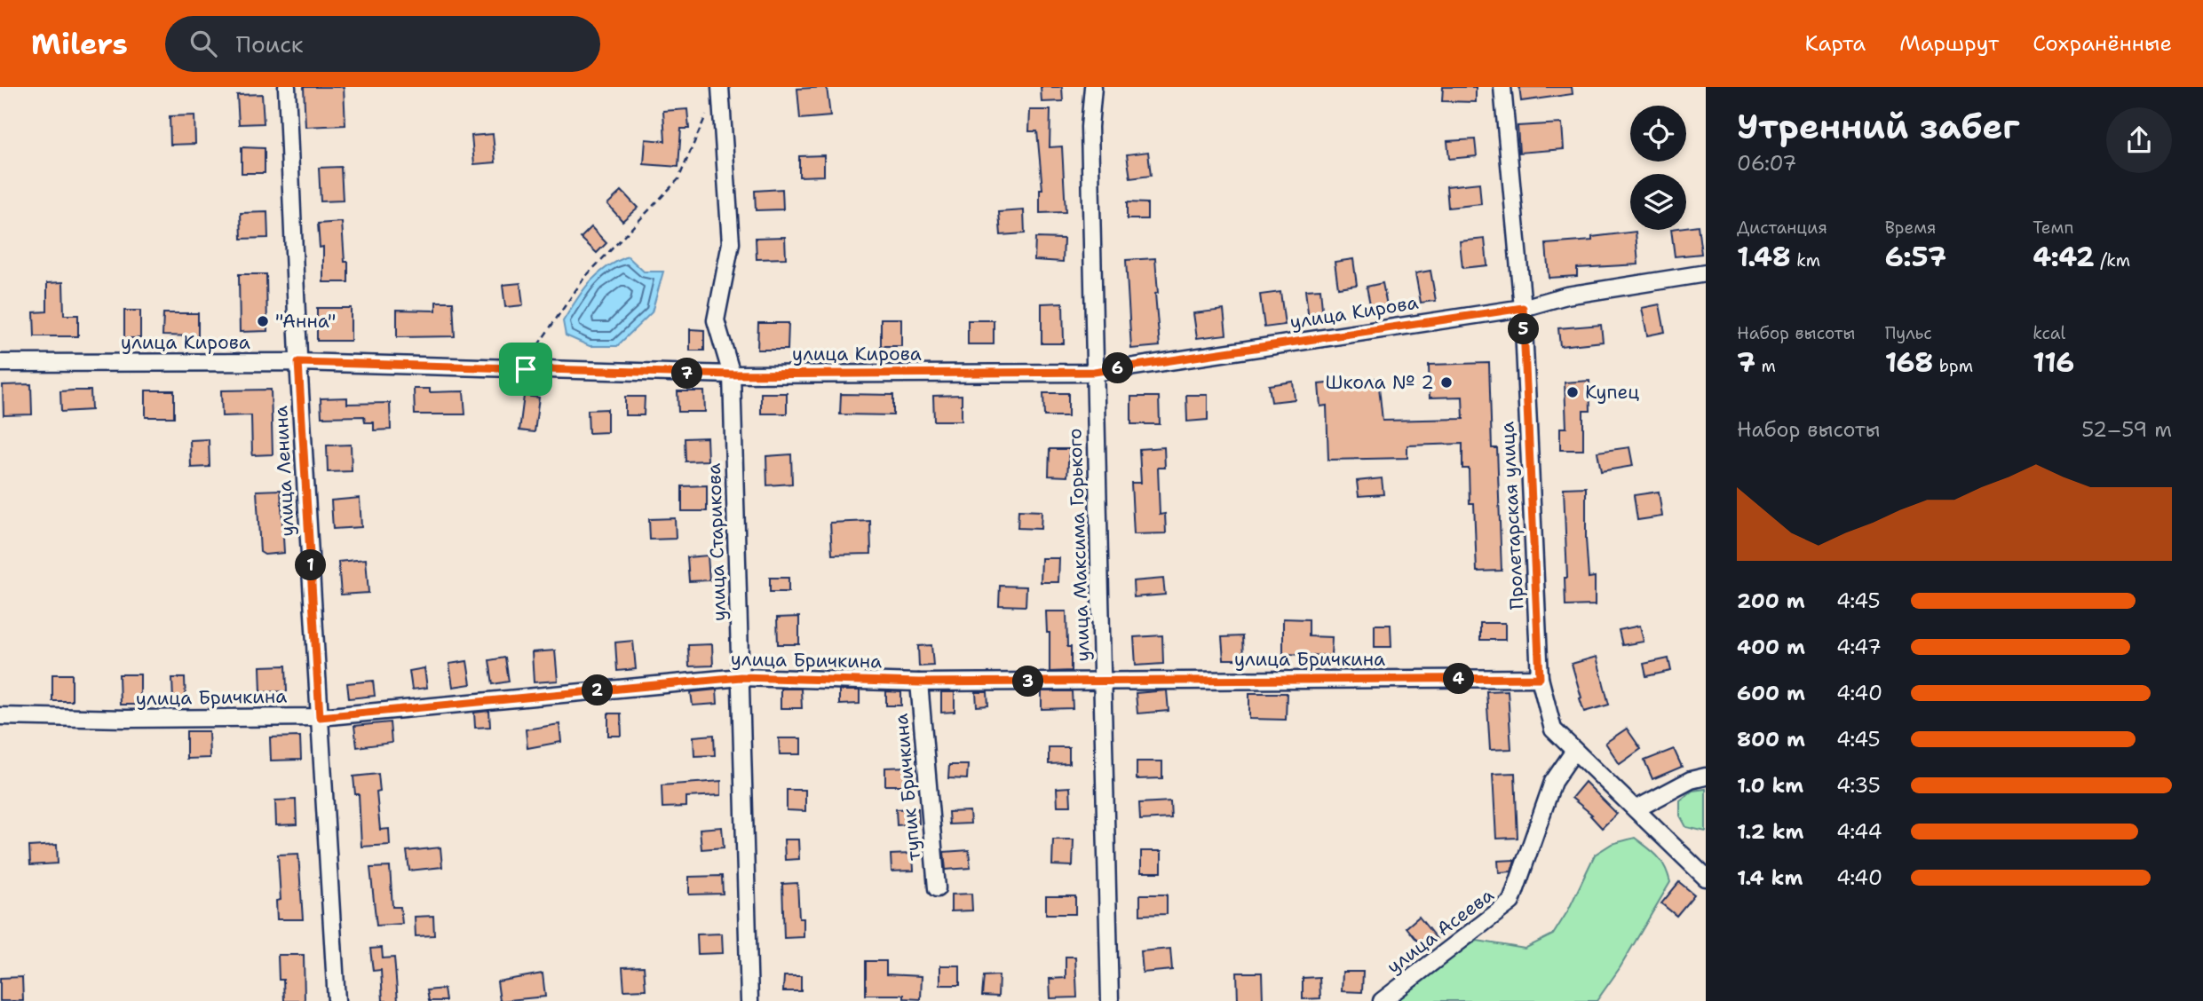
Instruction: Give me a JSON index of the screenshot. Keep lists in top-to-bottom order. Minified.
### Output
{"streets":{"street":["улица Кирова","улица Ленина","Пролетарская улица","улица Старикова","улица Максима Горького","улица Бричкина","тупик Бричкина","улица Асеева"]},"crossings":[["улица Кирова","улица Ленина"],["улица Кирова","Пролетарская улица"],["улица Кирова","улица Старикова"],["улица Кирова","улица Максима Горького"],["улица Ленина","улица Бричкина"],["Пролетарская улица","улица Бричкина"],["Пролетарская улица","улица Асеева"],["улица Старикова","улица Бричкина"],["улица Максима Горького","улица Бричкина"],["улица Бричкина","тупик Бричкина"]],"places":["\"Анна\"","Школа № 2","Купец"],"page":{"header":"Milers","search":"Поиск","nav":["Карта","Маршрут","Сохранённые"],"heading":["Утренний забег","06:07"],"stats":[["Дистанция","1.48 km"],["Время","6:57"],["Темп","4:42 /km"],["Набор высоты","7 m"],["Пульс","168 bpm"],["kcal","116"]],"pins":["5","6","7","1","4","3","2"],"chart":["Набор высоты","52–59 m"],"list":[{"name":"200 m","note":"4:45"},{"name":"400 m","note":"4:47"},{"name":"600 m","note":"4:40"},{"name":"800 m","note":"4:45"},{"name":"1.0 km","note":"4:35"},{"name":"1.2 km","note":"4:44"},{"name":"1.4 km","note":"4:40"}]}}
